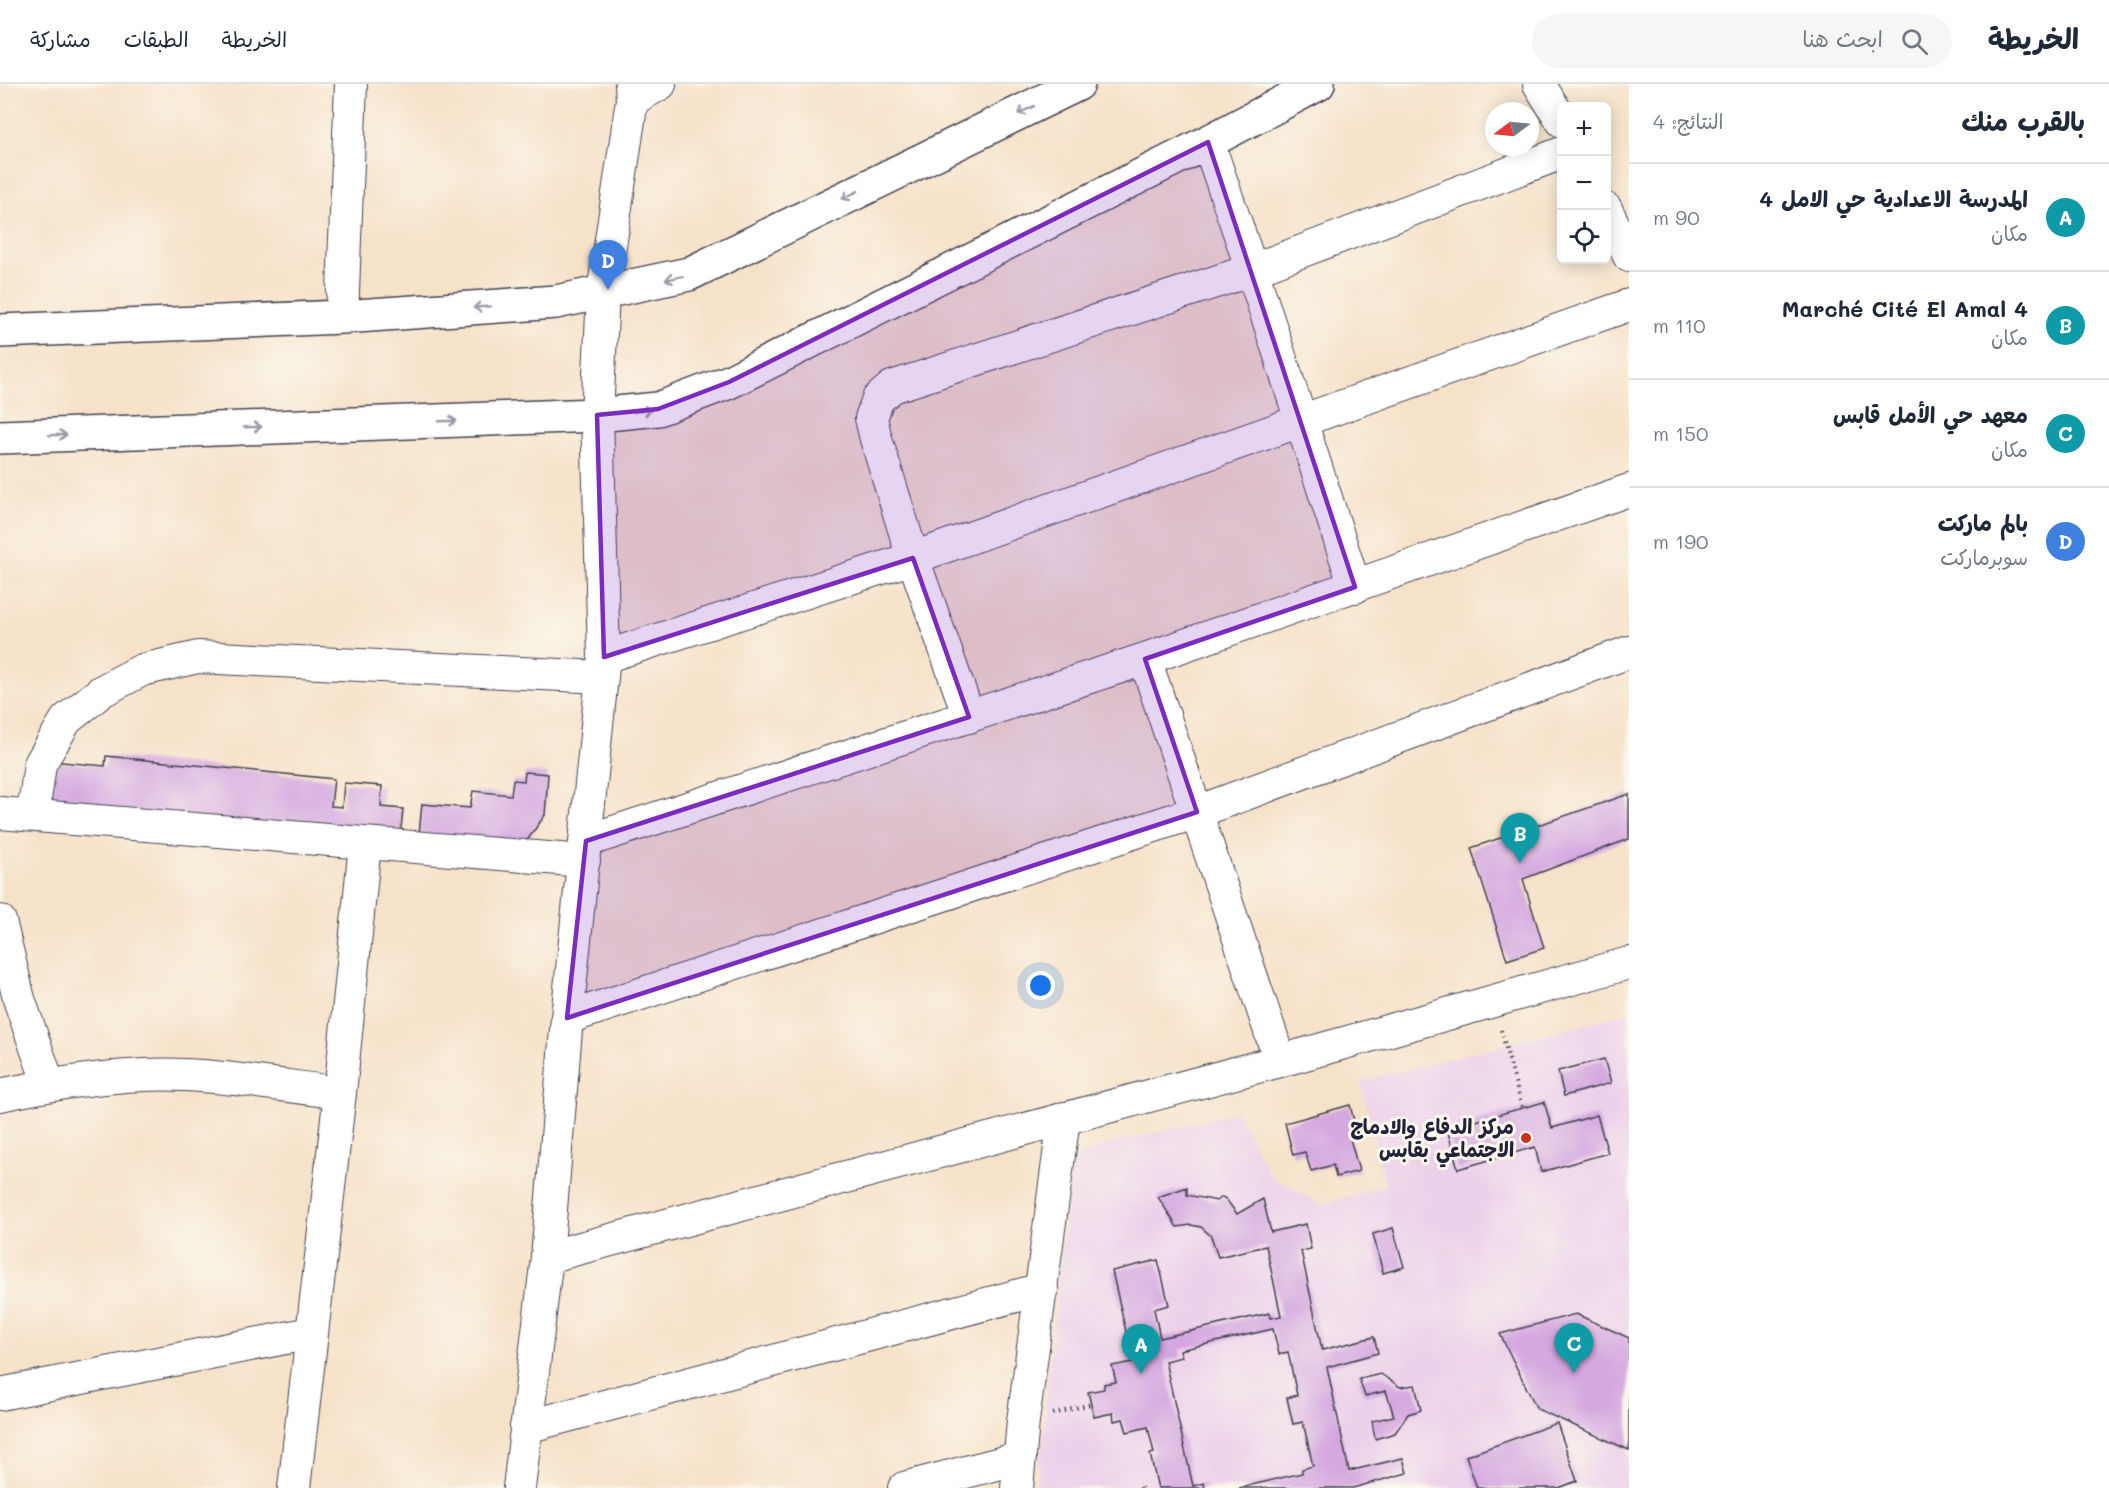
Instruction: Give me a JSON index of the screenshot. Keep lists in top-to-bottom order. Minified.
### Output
{"places":["مركز الدفاع والادماج الاجتماعي بقابس"],"north":"left","page":{"header":"الخريطة","search":"ابحث هنا","nav":["الخريطة","الطبقات","مشاركة"],"heading":["بالقرب منك","النتائج: 4"],"map_buttons":["+","−"],"list":[{"mark":"A","name":"المدرسة الاعدادية حي الامل 4","note":"مكان","value":"90 m"},{"mark":"B","name":"Marché Cité El Amal 4","note":"مكان","value":"110 m"},{"mark":"C","name":"معهد حي الأمل قابس","note":"مكان","value":"150 m"},{"mark":"D","name":"بالم ماركت","note":"سوبرماركت","value":"190 m"}],"pins":["D","B","C","A"]}}
